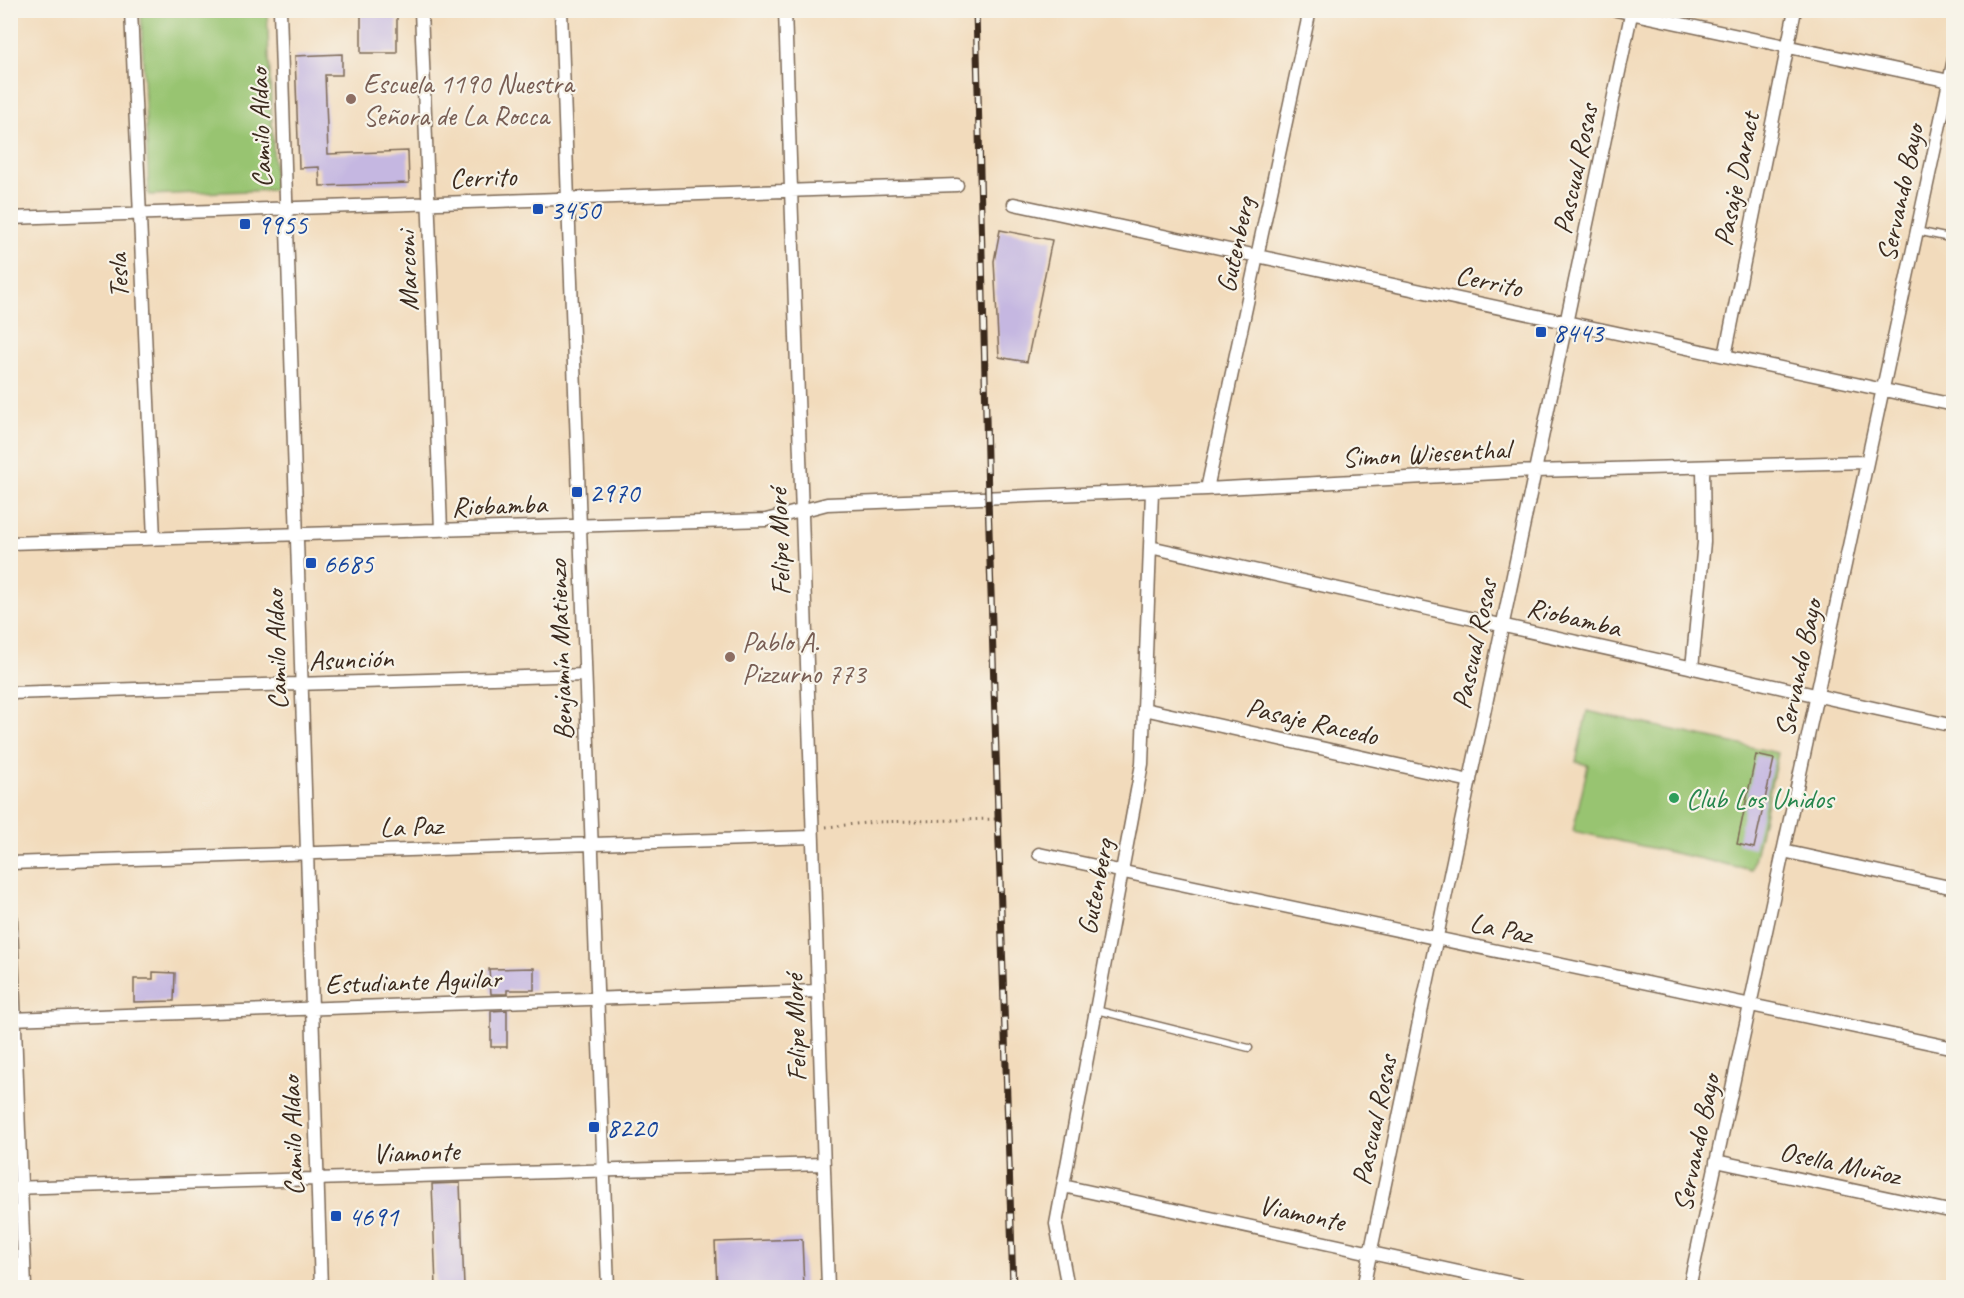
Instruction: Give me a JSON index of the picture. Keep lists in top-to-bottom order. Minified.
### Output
{"streets":{"street":["Camilo Aldao","Pascual Rosas","Cerrito","Pasaje Daract","Servando Bayo","Gutenberg","Marconi","Tesla","Simon Wiesenthal","Riobamba","Felipe Moré","Benjamín Matienzo","Asunción","Pasaje Racedo","La Paz","Estudiante Aguilar","Viamonte","Osella Muñoz"]},"crossings":[["Camilo Aldao","Cerrito"],["Camilo Aldao","Riobamba"],["Camilo Aldao","Asunción"],["Camilo Aldao","La Paz"],["Camilo Aldao","Estudiante Aguilar"],["Camilo Aldao","Viamonte"],["Pascual Rosas","Cerrito"],["Pascual Rosas","Simon Wiesenthal"],["Pascual Rosas","Riobamba"],["Pascual Rosas","Pasaje Racedo"],["Pascual Rosas","La Paz"],["Pascual Rosas","Viamonte"],["Cerrito","Pasaje Daract"],["Cerrito","Servando Bayo"],["Cerrito","Gutenberg"],["Cerrito","Marconi"],["Cerrito","Tesla"],["Cerrito","Felipe Moré"],["Cerrito","Benjamín Matienzo"],["Servando Bayo","Simon Wiesenthal"],["Servando Bayo","Riobamba"],["Servando Bayo","La Paz"],["Servando Bayo","Osella Muñoz"],["Gutenberg","Simon Wiesenthal"],["Gutenberg","Riobamba"],["Gutenberg","Pasaje Racedo"],["Gutenberg","La Paz"],["Gutenberg","Viamonte"],["Marconi","Riobamba"],["Tesla","Riobamba"],["Simon Wiesenthal","Riobamba"],["Riobamba","Felipe Moré"],["Riobamba","Benjamín Matienzo"],["Felipe Moré","La Paz"],["Felipe Moré","Estudiante Aguilar"],["Felipe Moré","Viamonte"],["Benjamín Matienzo","Asunción"],["Benjamín Matienzo","La Paz"],["Benjamín Matienzo","Estudiante Aguilar"],["Benjamín Matienzo","Viamonte"]],"places":{"other":["Escuela 1190 Nuestra Señora de La Rocca","Pablo A. Pizzurno 773","Club Los Unidos"],"transit":["3450","9955","8443","2970","6685","8220","4691"]}}
